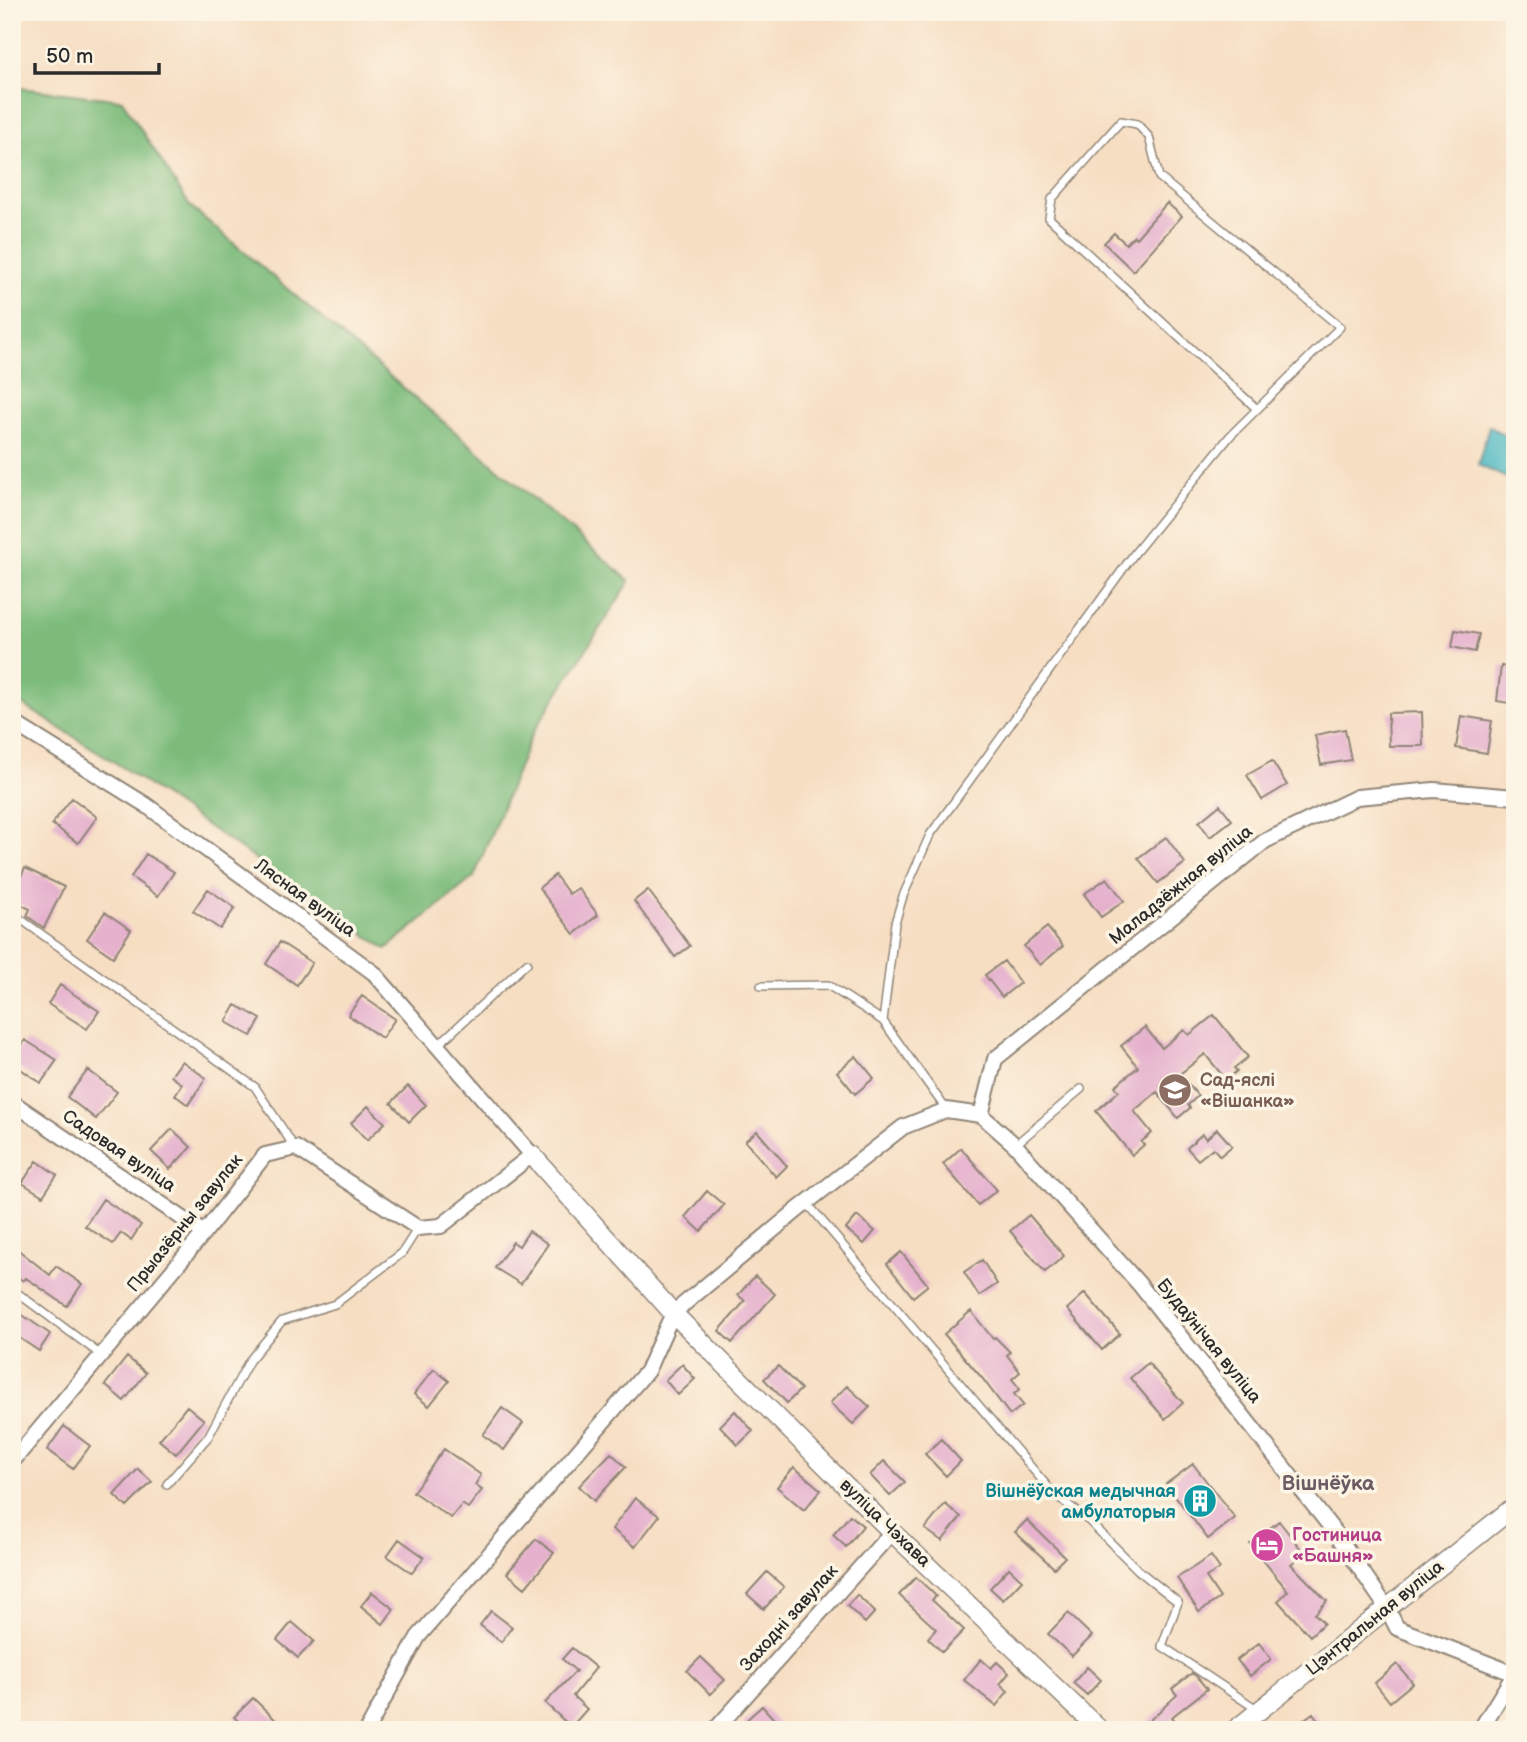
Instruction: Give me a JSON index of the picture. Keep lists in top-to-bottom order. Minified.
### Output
{"streets":{"street":["Маладзёжная вуліца","Лясная вуліца","Садовая вуліца","Прыазёрны завулак","Будаўнічая вуліца","вуліца Чэхава","Заходні завулак","Цэнтральная вуліца"]},"crossings":[["Маладзёжная вуліца","Будаўнічая вуліца"],["Лясная вуліца","вуліца Чэхава"],["Садовая вуліца","Прыазёрны завулак"],["Будаўнічая вуліца","Цэнтральная вуліца"],["вуліца Чэхава","Заходні завулак"]],"districts":["Вішнёўка"],"places":{"school or university":["Сад-яслі «Вішанка»"],"building":["Вішнёўская медычная амбулаторыя"],"hotel":["Гостиница «Башня»"]},"scale_bar":"50 m"}
